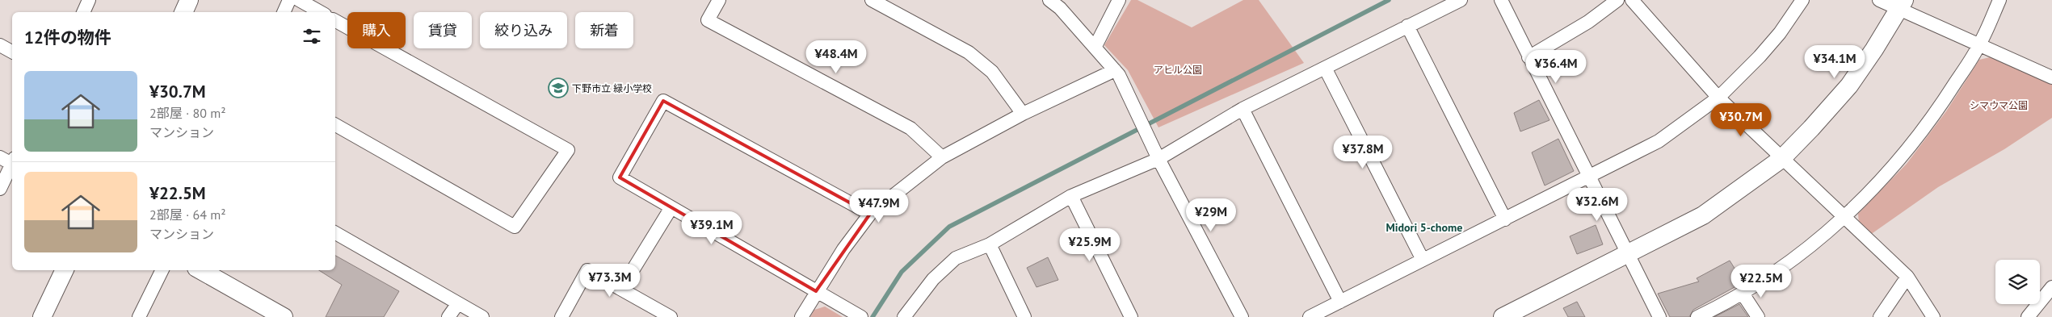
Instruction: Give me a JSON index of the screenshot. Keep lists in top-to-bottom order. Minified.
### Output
{"districts":["Midori 5-chome"],"parks":["アヒル公園","シマウマ公園"],"places":{"school or university":["下野市立 緑小学校"]},"page":{"chip":["購入","賃貸","絞り込み","新着"],"heading":"12件の物件","price":["¥48.4M","¥34.1M","¥36.4M","¥30.7M","¥37.8M","¥32.6M","¥47.9M","¥29M","¥39.1M","¥25.9M","¥73.3M","¥22.5M"],"list":[{"name":"¥30.7M","note":"2部屋 · 80 m² · マンション"},{"name":"¥22.5M","note":"2部屋 · 64 m² · マンション"}]}}
